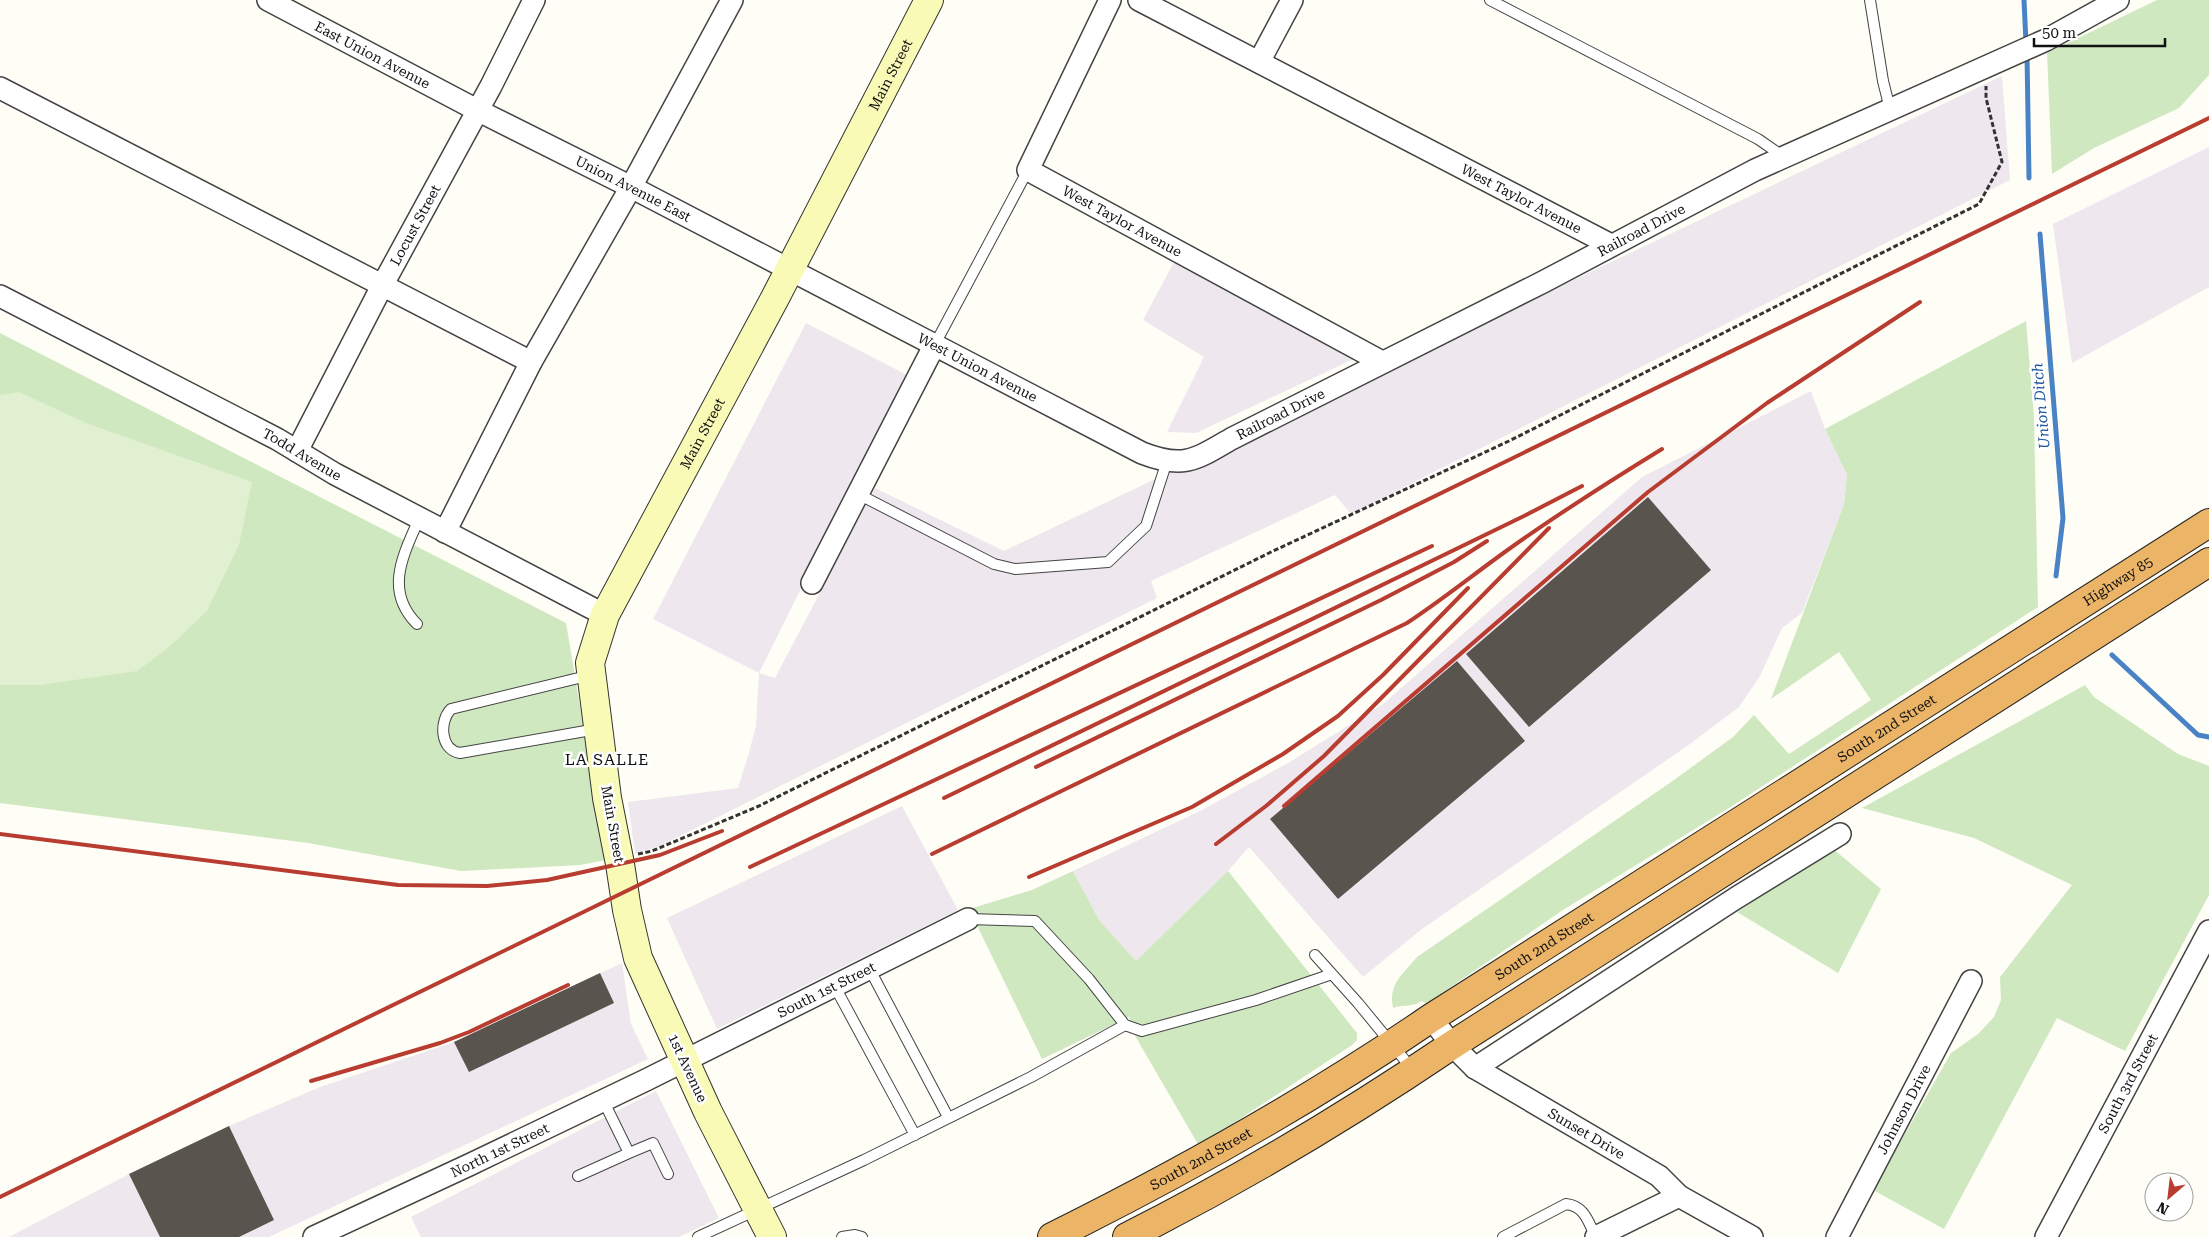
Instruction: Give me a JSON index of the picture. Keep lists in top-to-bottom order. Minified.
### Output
{"streets":{"highway":["Highway 85","South 2nd Street"],"street":["East Union Avenue","Main Street","Union Avenue East","West Taylor Avenue","Locust Street","Railroad Drive","West Union Avenue","Todd Avenue","South 1st Street","1st Avenue","South 3rd Street","Johnson Drive","Sunset Drive","North 1st Street"]},"crossings":[["East Union Avenue","Union Avenue East"],["East Union Avenue","Locust Street"],["Main Street","Union Avenue East"],["Main Street","West Union Avenue"],["Main Street","Todd Avenue"],["Main Street","1st Avenue"],["Union Avenue East","Locust Street"],["Union Avenue East","West Union Avenue"],["West Taylor Avenue","Railroad Drive"],["Locust Street","Todd Avenue"],["Railroad Drive","West Union Avenue"],["Highway 85","South 2nd Street"],["South 2nd Street","Sunset Drive"],["South 1st Street","1st Avenue"],["South 1st Street","North 1st Street"],["1st Avenue","North 1st Street"]],"districts":["LA SALLE"],"water":["Union Ditch"],"scale_bar":"50 m","north":"bottom left"}
